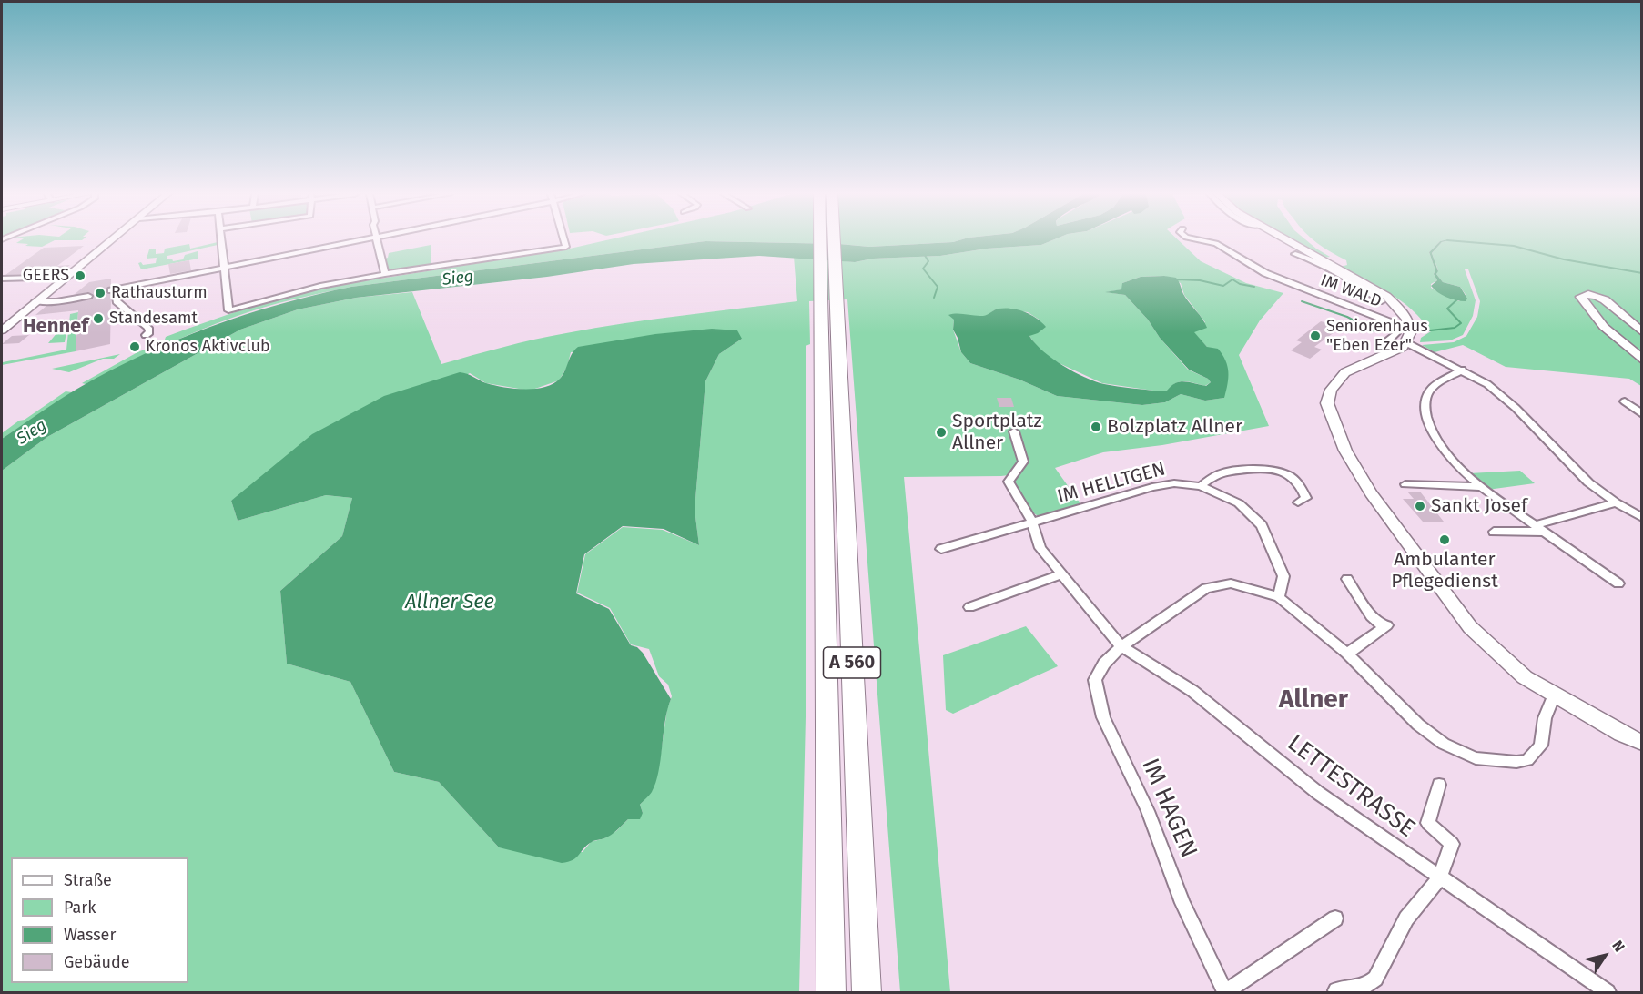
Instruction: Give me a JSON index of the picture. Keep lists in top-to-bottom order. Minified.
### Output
{"streets":{"highway":["A 560"],"street":["IM WALD","IM HELLTGEN","LETTESTRASSE","IM HAGEN"]},"crossings":[["IM HELLTGEN","LETTESTRASSE"],["LETTESTRASSE","IM HAGEN"]],"districts":["Hennef","Allner"],"water":["Sieg","Allner See"],"places":["GEERS","Rathausturm","Standesamt","Seniorenhaus \"Eben Ezer\"","Kronos Aktivclub","Bolzplatz Allner","Sportplatz Allner","Sankt Josef","Ambulanter Pflegedienst"],"legend":["Straße","Park","Wasser","Gebäude"],"north":"top right"}
